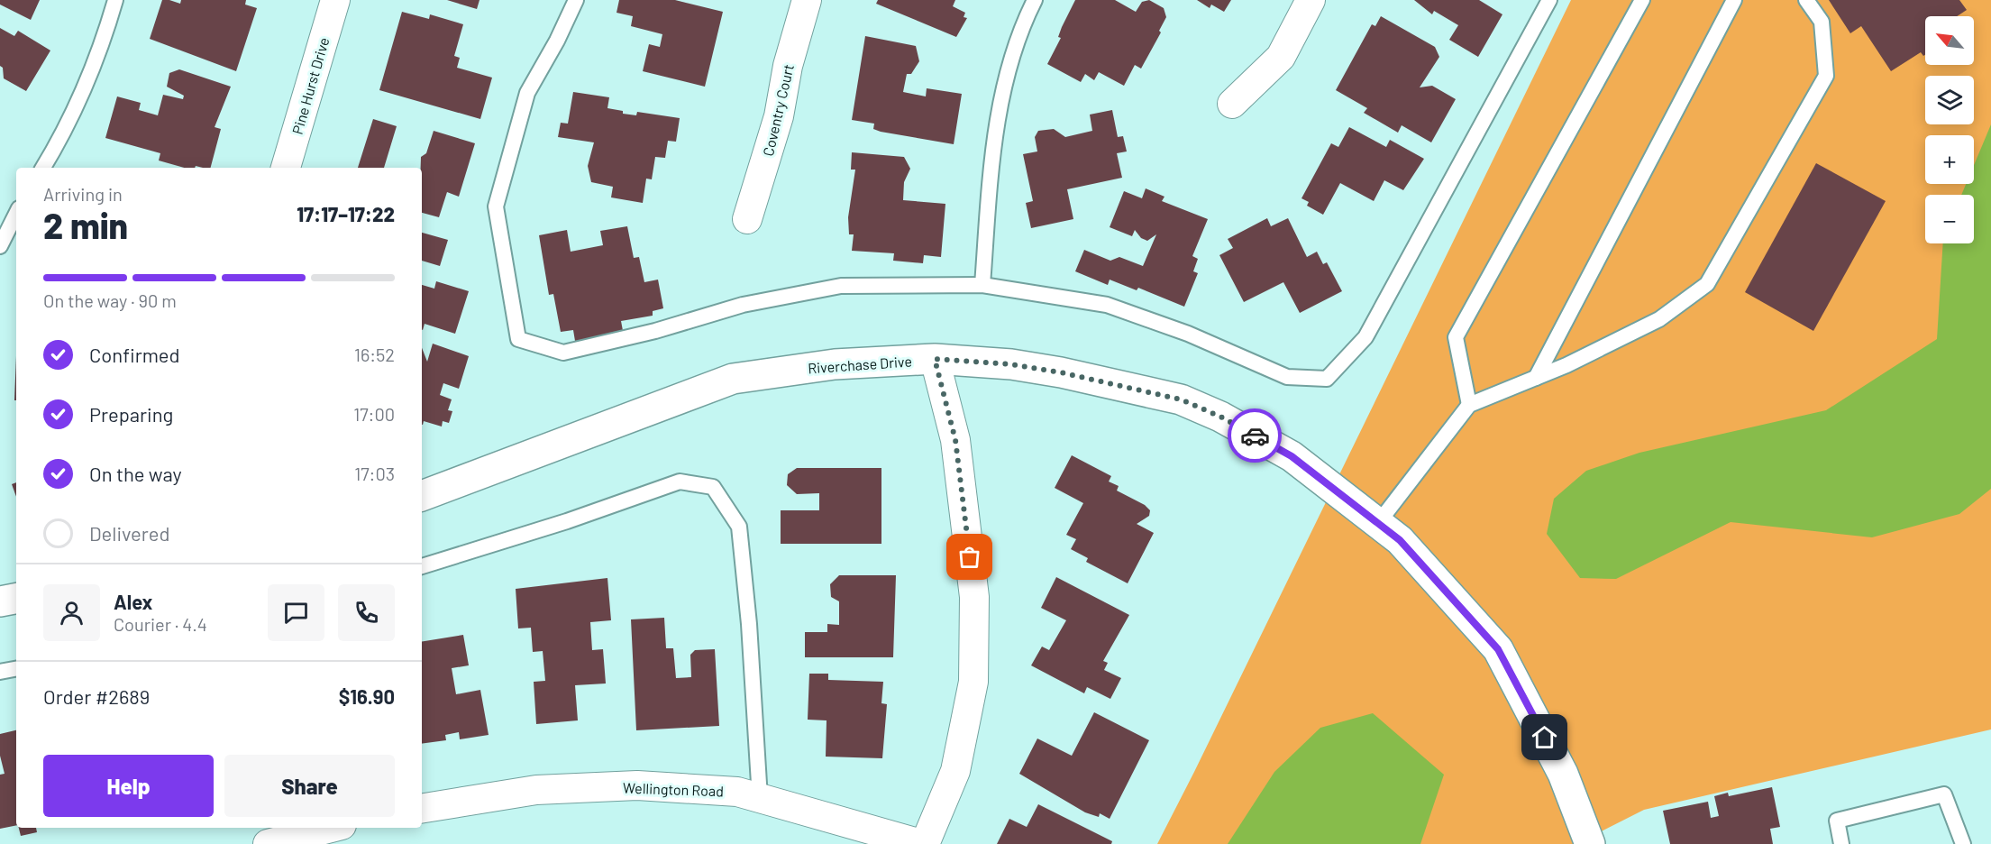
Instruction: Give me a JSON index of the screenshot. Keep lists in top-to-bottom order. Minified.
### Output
{"streets":{"street":["Pine Hurst Drive","Coventry Court","Riverchase Drive","Wellington Road"]},"north":"top left","page":{"map_buttons":["+","−"],"heading":["2 min","Arriving in","17:17–17:22"],"panel":["Alex","Courier · 4.4","Order #2689","$16.90"],"bar":"On the way · 90 m","list":[["Confirmed","16:52"],["Preparing","17:00"],["On the way","17:03"],"Delivered"],"buttons":["Help","Share"]}}
